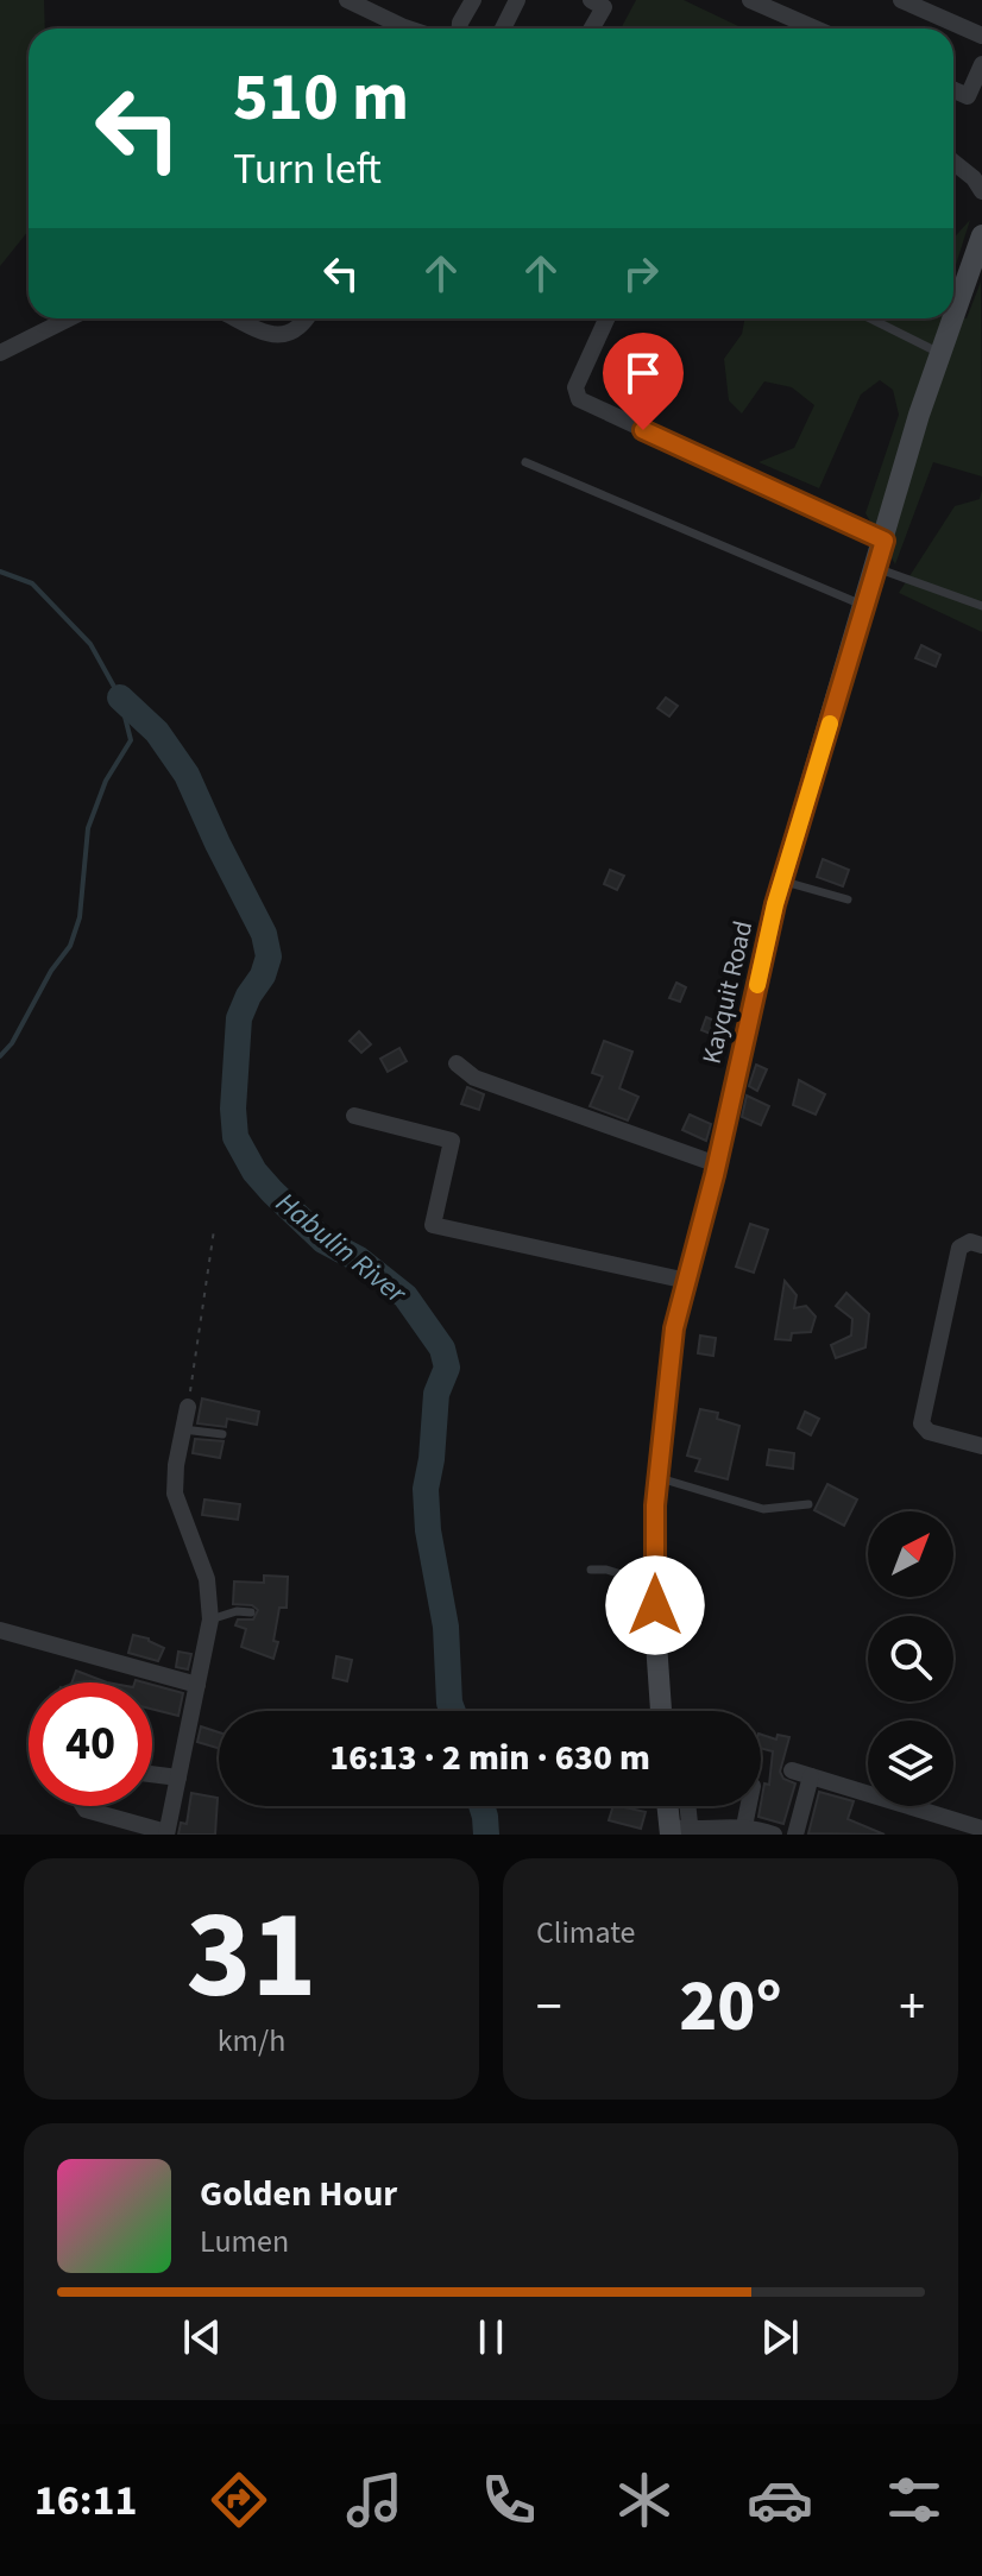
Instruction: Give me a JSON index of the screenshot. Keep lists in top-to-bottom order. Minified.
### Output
{"streets":{"street":["Kayquit Road"]},"water":["Habulin River"],"north":"top right","page":{"turn":["510 m","Turn left"],"limit":"40","trip":"16:13 · 2 min · 630 m","tile":[["31","km/h"],"Climate"],"heat":["−","20°","+"],"song":["Golden Hour","Lumen"],"tabs":"16:11"}}
